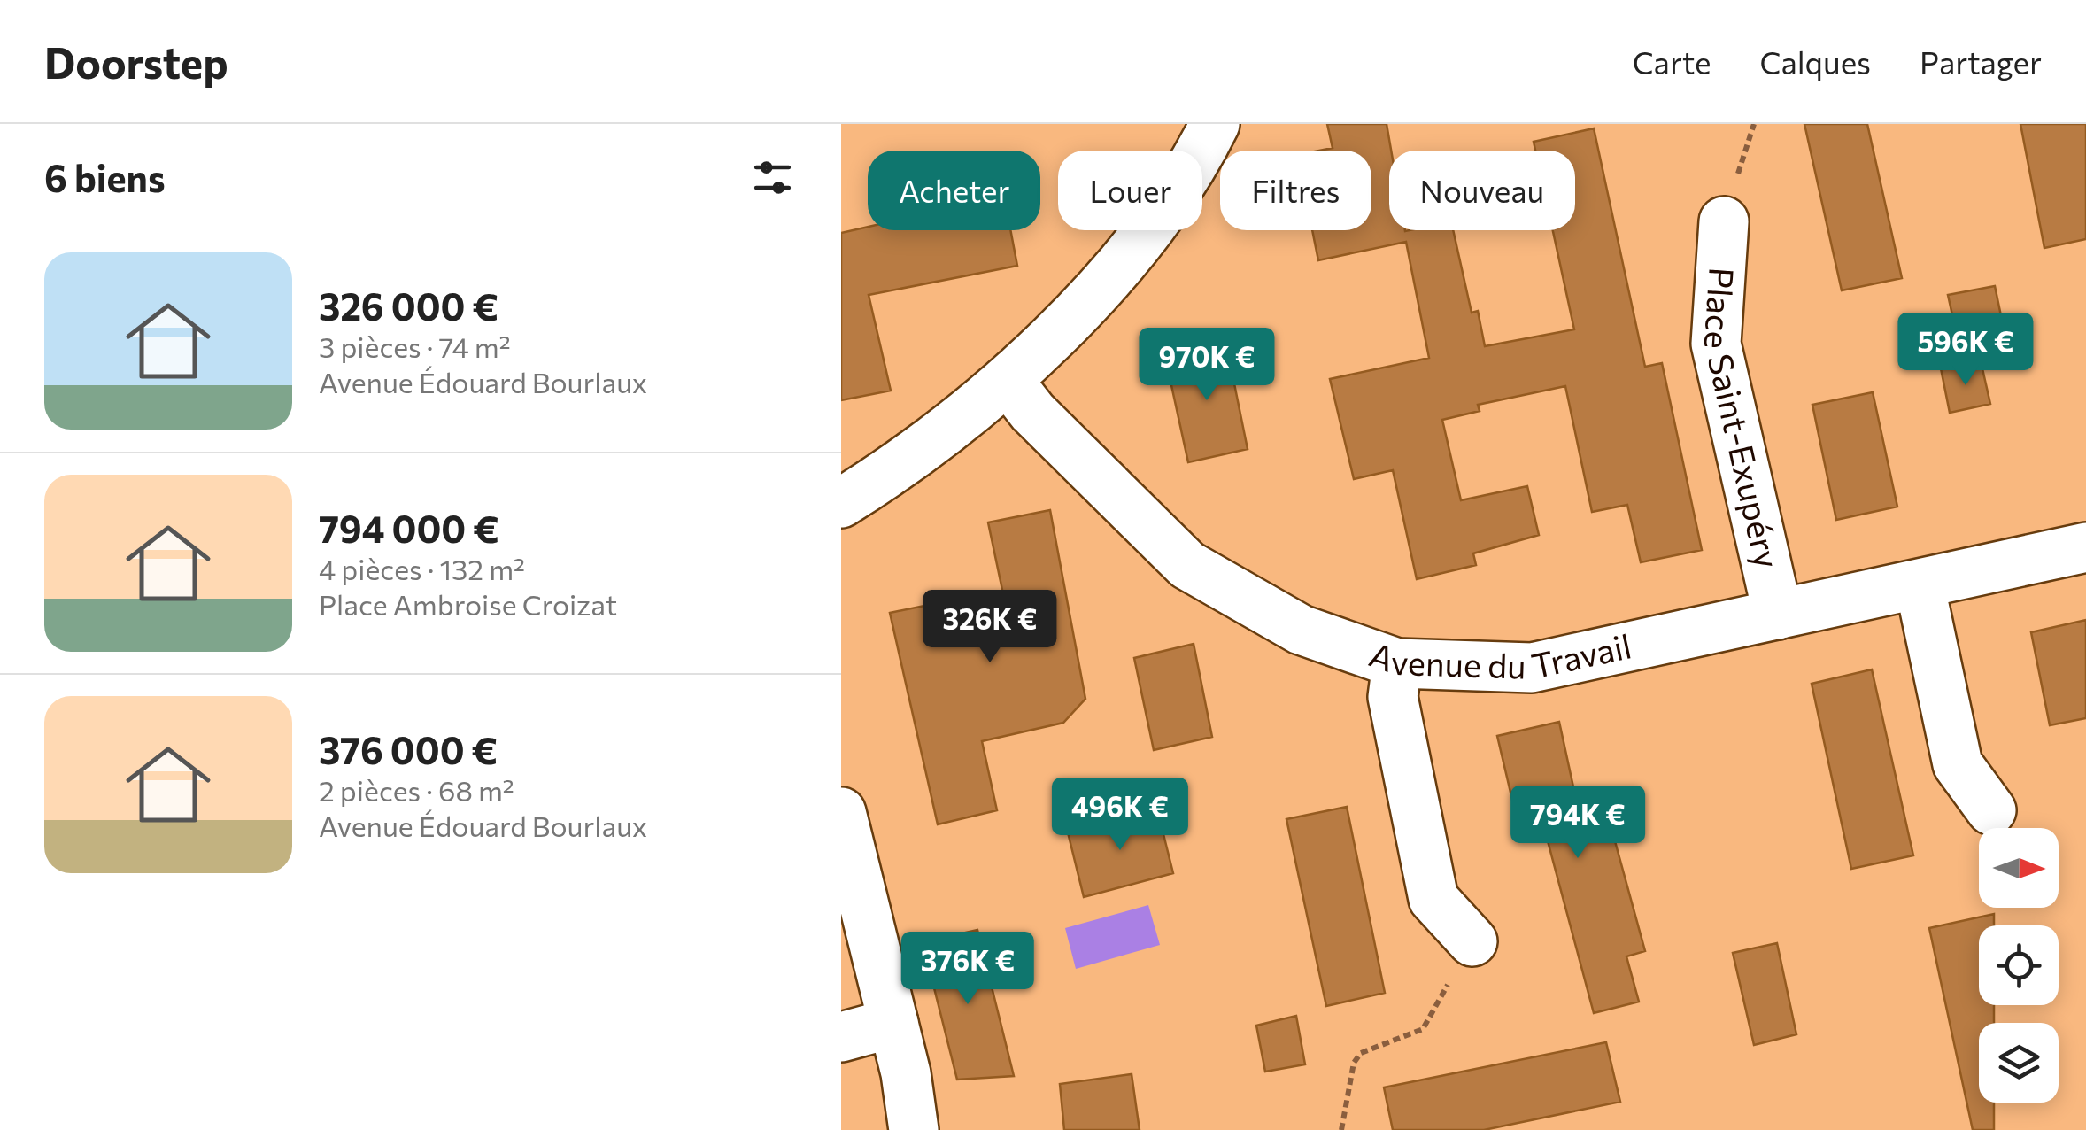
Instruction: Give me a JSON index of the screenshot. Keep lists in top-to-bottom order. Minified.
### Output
{"streets":{"street":["Place Saint-Exupéry","Avenue du Travail"]},"crossings":[["Place Saint-Exupéry","Avenue du Travail"]],"north":"right","page":{"header":"Doorstep","nav":["Carte","Calques","Partager"],"heading":"6 biens","chip":["Acheter","Louer","Filtres","Nouveau"],"list":[{"name":"326 000 €","note":"3 pièces · 74 m² · Avenue Édouard Bourlaux"},{"name":"794 000 €","note":"4 pièces · 132 m² · Place Ambroise Croizat"},{"name":"376 000 €","note":"2 pièces · 68 m² · Avenue Édouard Bourlaux"}],"price":["596K €","970K €","326K €","496K €","794K €","376K €"]}}
